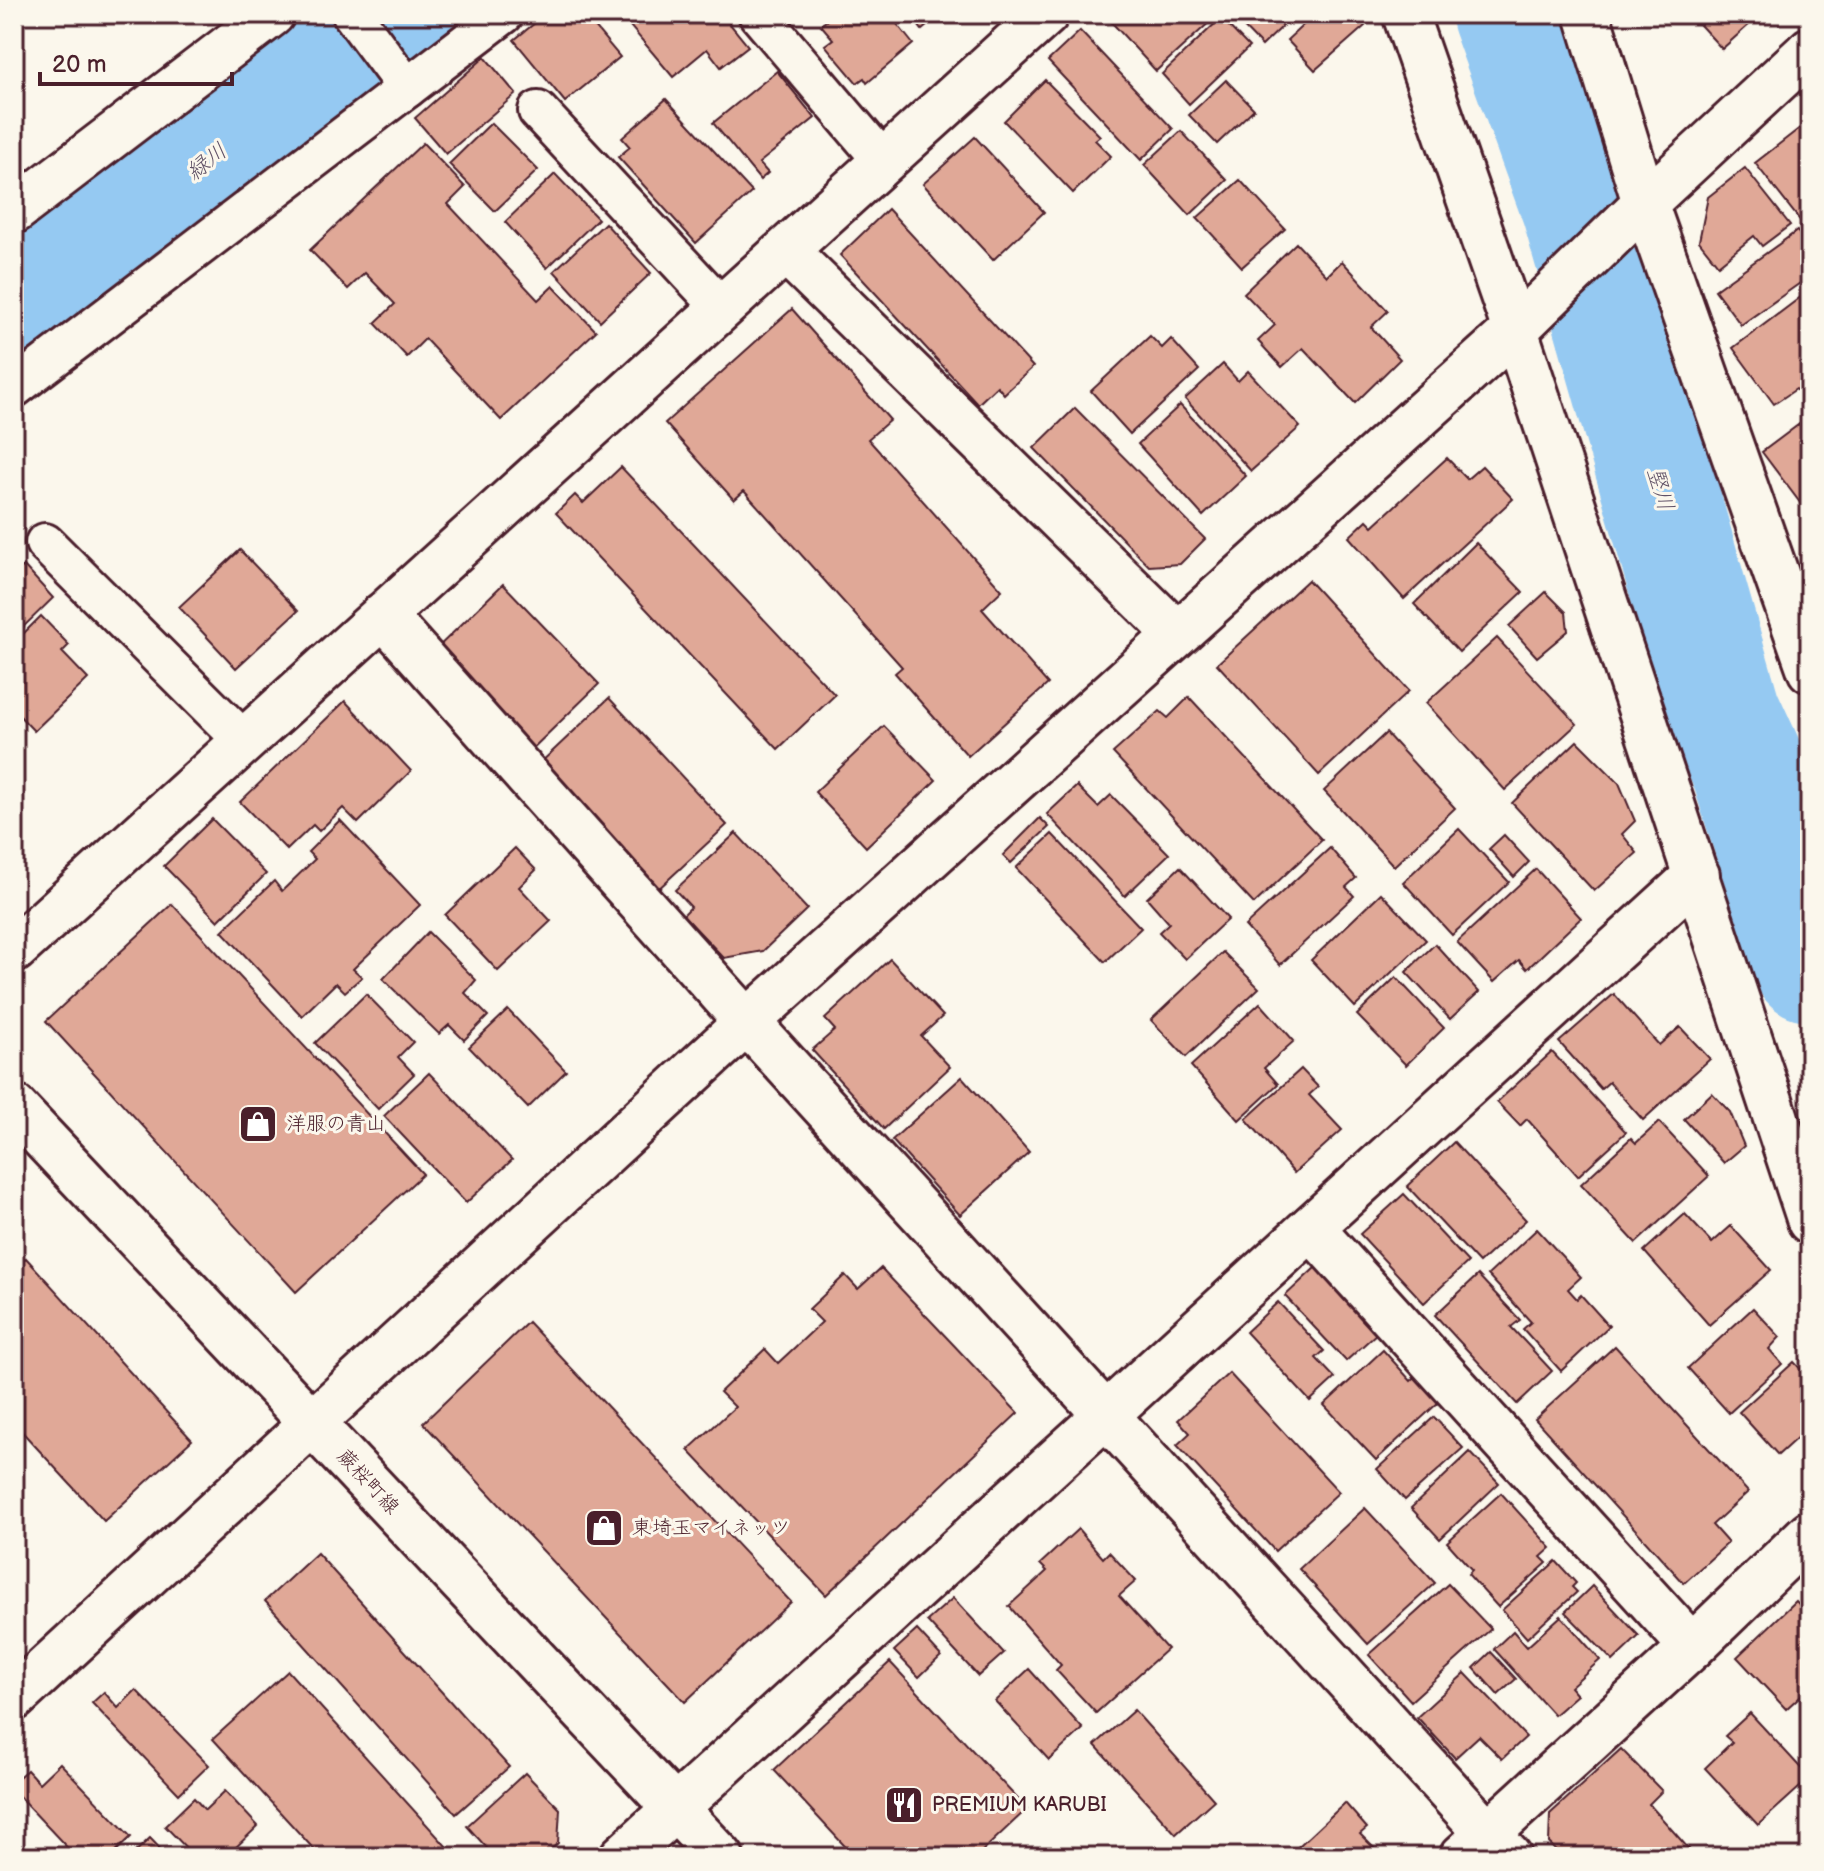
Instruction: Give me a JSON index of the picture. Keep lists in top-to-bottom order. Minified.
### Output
{"streets":{"street":["蕨桜町線"]},"water":["緑川","竪川"],"places":{"shop":["洋服の青山","東埼玉マイネッツ"],"restaurant":["PREMIUM KARUBI"]},"scale_bar":"20 m"}
